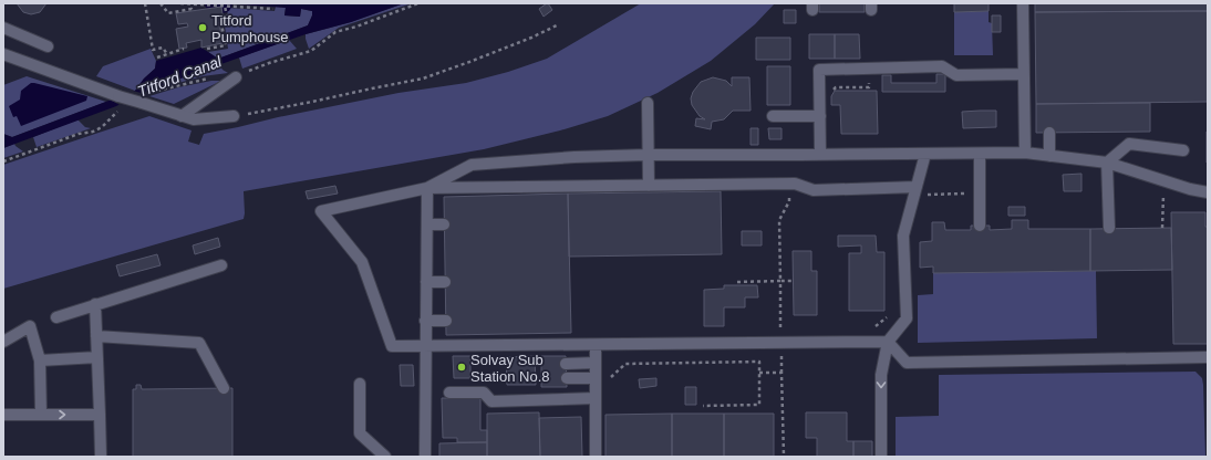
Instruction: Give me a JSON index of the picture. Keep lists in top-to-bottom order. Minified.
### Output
{"water":["Titford Canal"],"places":["Titford Pumphouse","Solvay Sub Station No.8"]}
